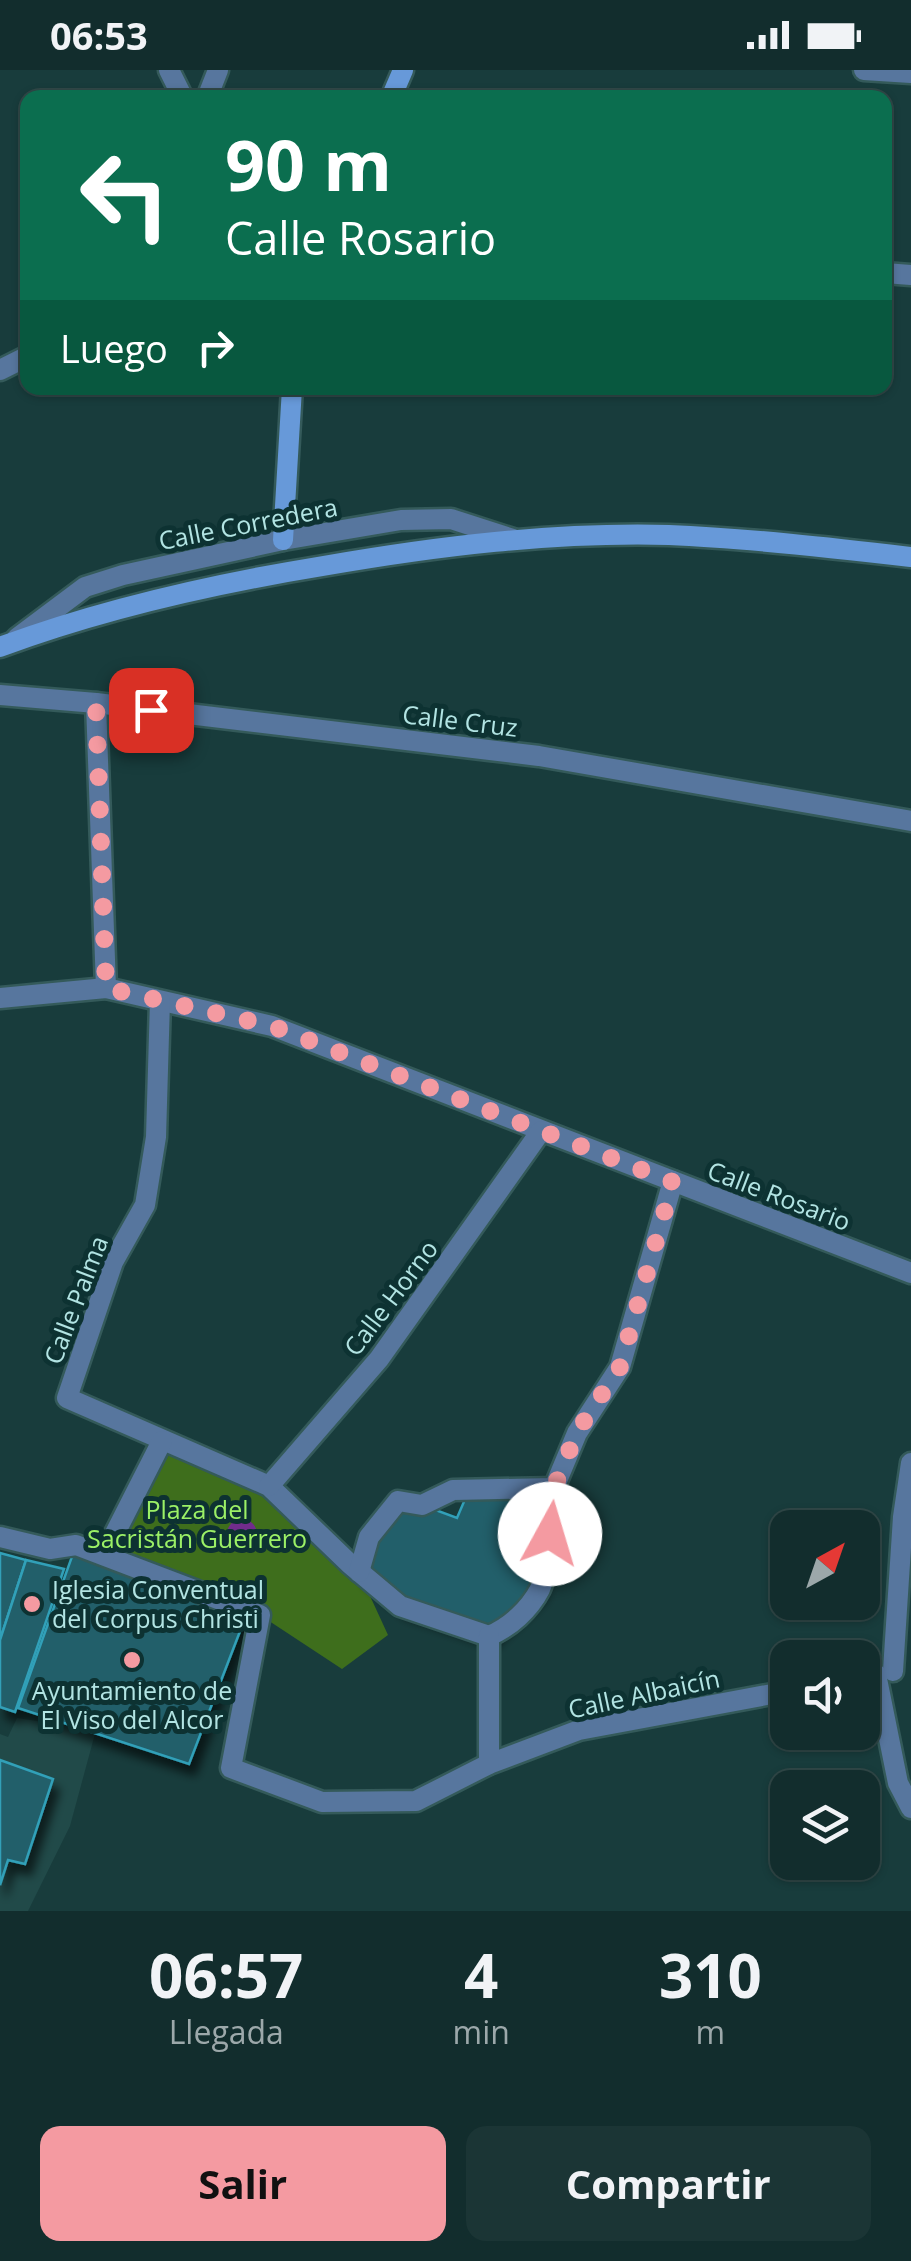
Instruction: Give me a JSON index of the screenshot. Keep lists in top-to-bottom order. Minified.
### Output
{"streets":{"street":["Calle Corredera","Calle Cruz","Calle Rosario","Calle Horno","Calle Palma","Calle Albaicín"]},"crossings":[["Calle Rosario","Calle Horno"],["Calle Rosario","Calle Palma"]],"parks":["Plaza del Sacristán Guerrero"],"places":["Iglesia Conventual del Corpus Christi","Ayuntamiento de El Viso del Alcor"],"north":"top right","page":{"status":"06:53","turn":["90 m","Calle Rosario"],"then":"Luego","eta":["06:57","Llegada","4","min","310","m"],"buttons":["Salir","Compartir"]}}
